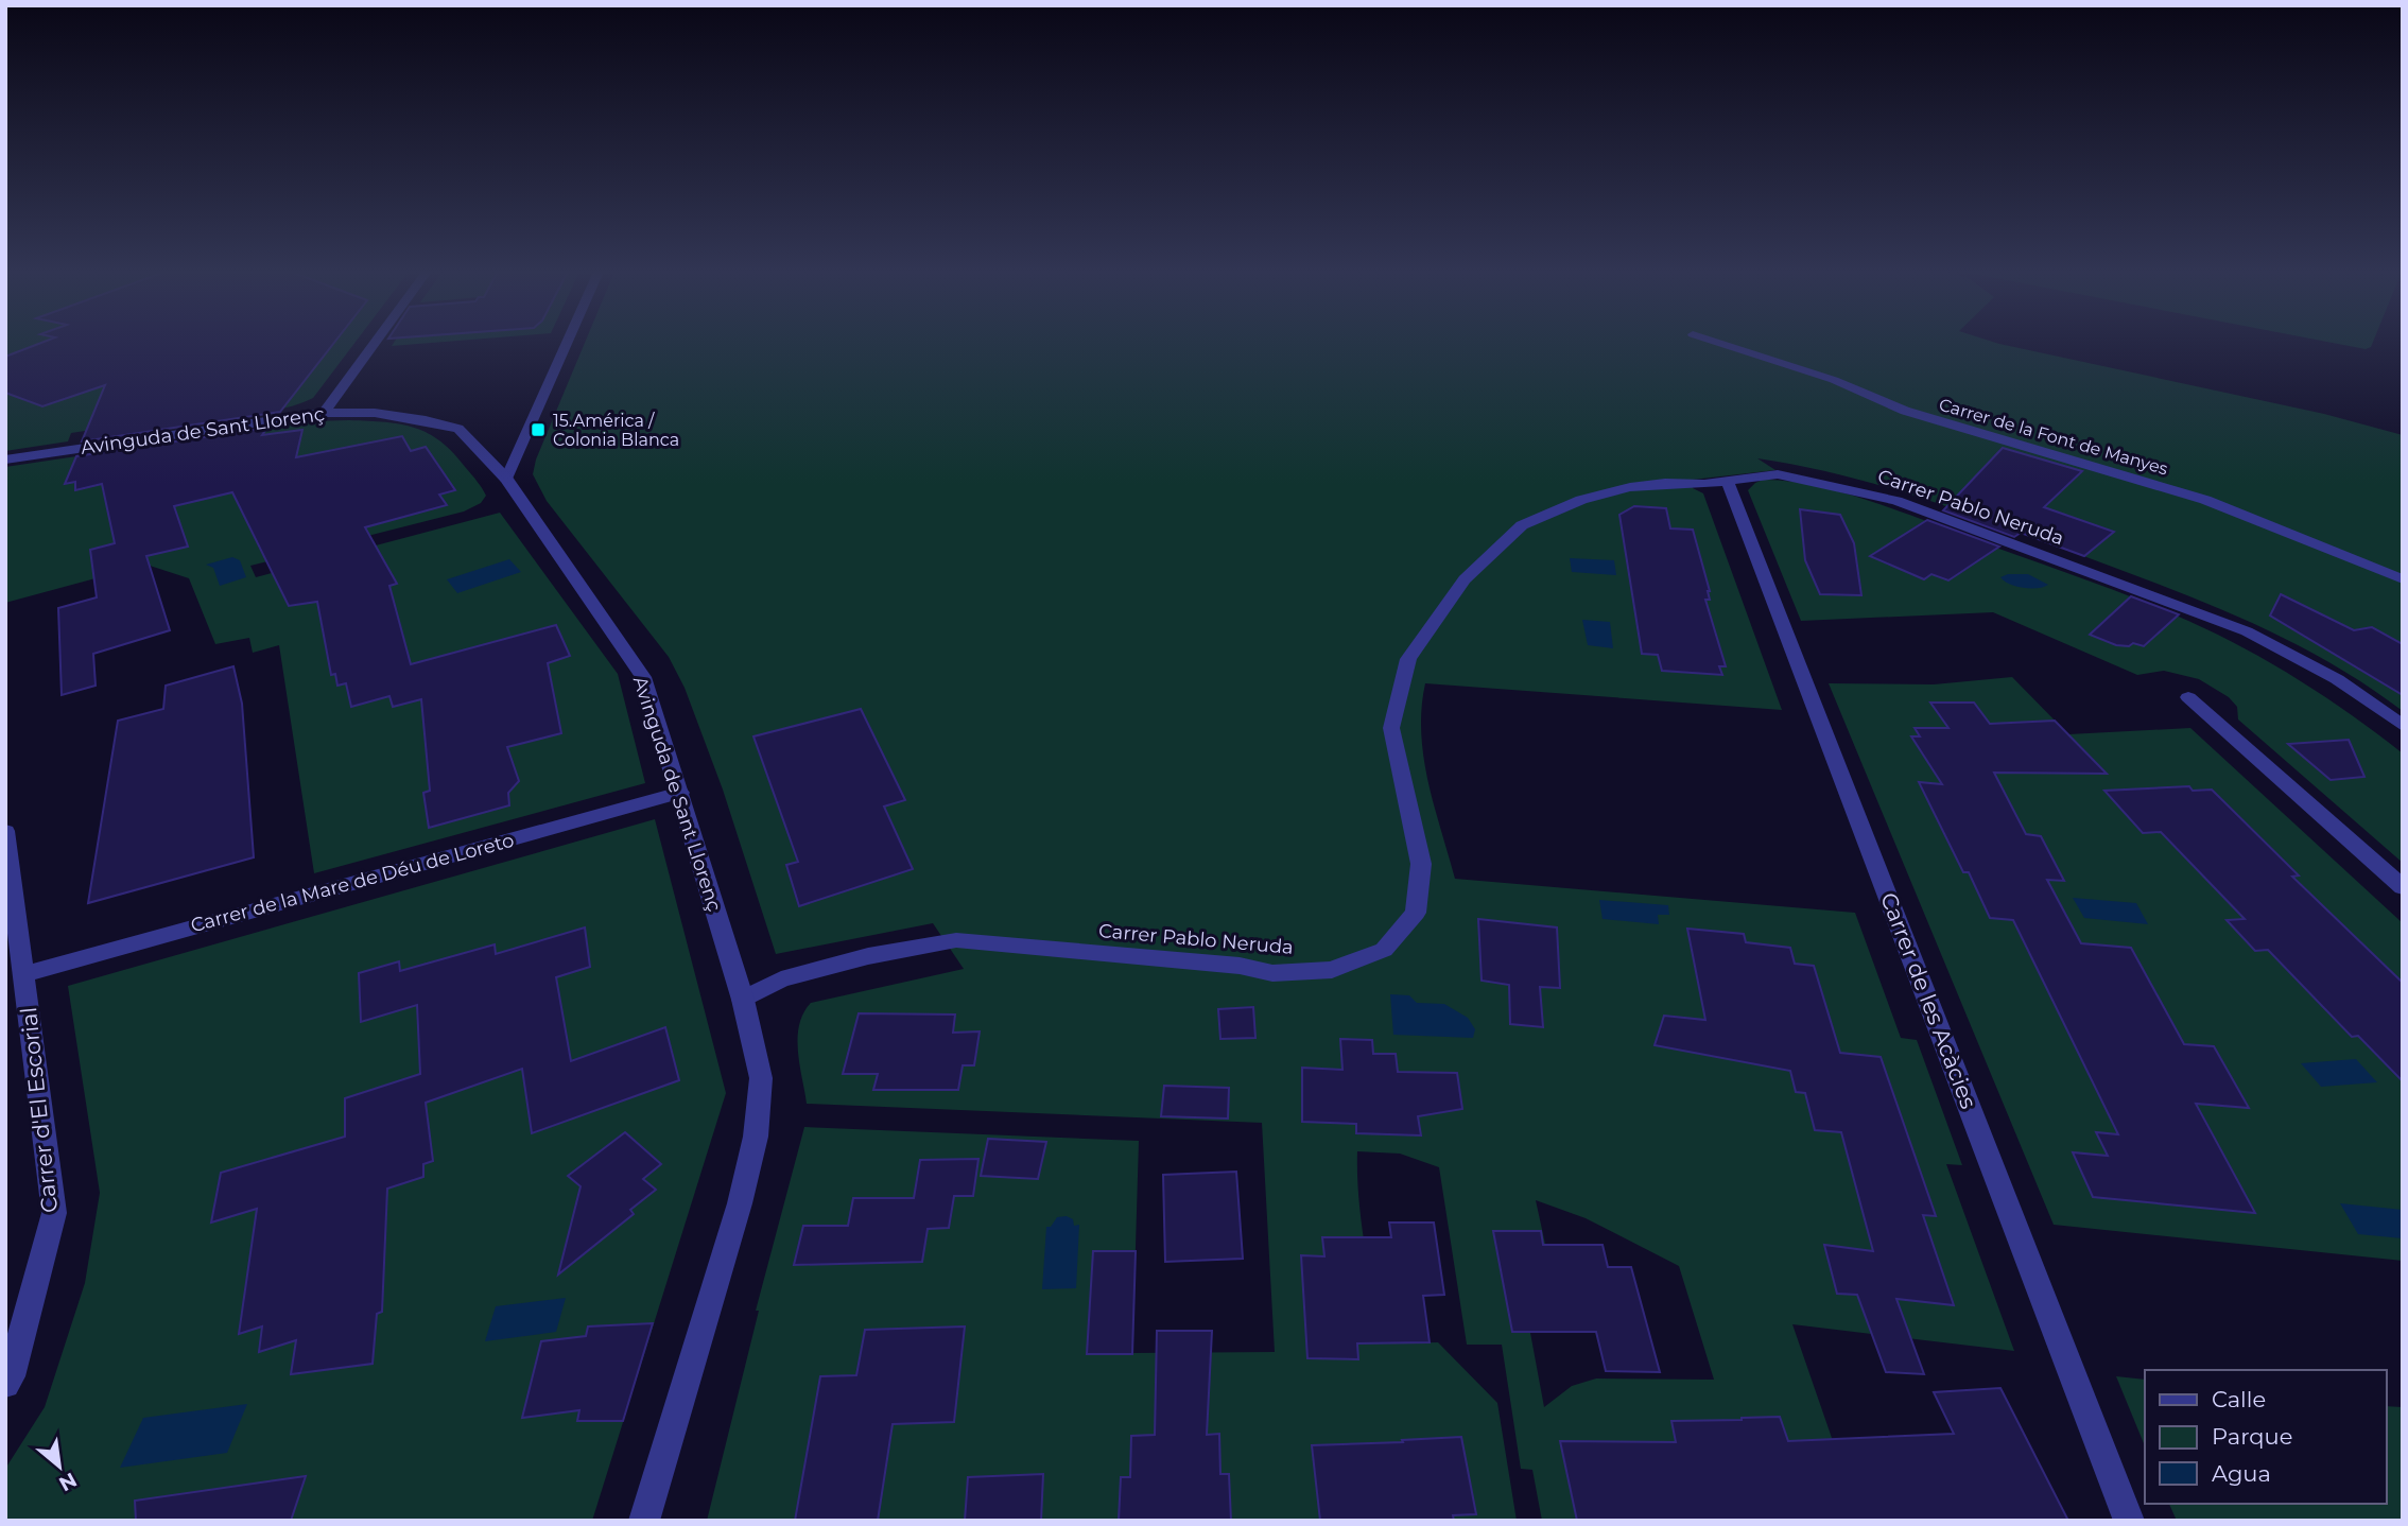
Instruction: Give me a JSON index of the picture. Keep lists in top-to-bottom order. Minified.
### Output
{"streets":{"street":["Avinguda de Sant Llorenç","Carrer de la Font de Manyes","Carrer Pablo Neruda","Carrer de la Mare de Déu de Loreto","Carrer de les Acàcies","Carrer d'El Escorial"]},"crossings":[["Avinguda de Sant Llorenç","Carrer Pablo Neruda"],["Avinguda de Sant Llorenç","Carrer de la Mare de Déu de Loreto"],["Carrer Pablo Neruda","Carrer de les Acàcies"],["Carrer de la Mare de Déu de Loreto","Carrer d'El Escorial"]],"places":{"transit":["15.América / Colonia Blanca"]},"legend":["Calle","Parque","Agua"],"north":"bottom right"}
